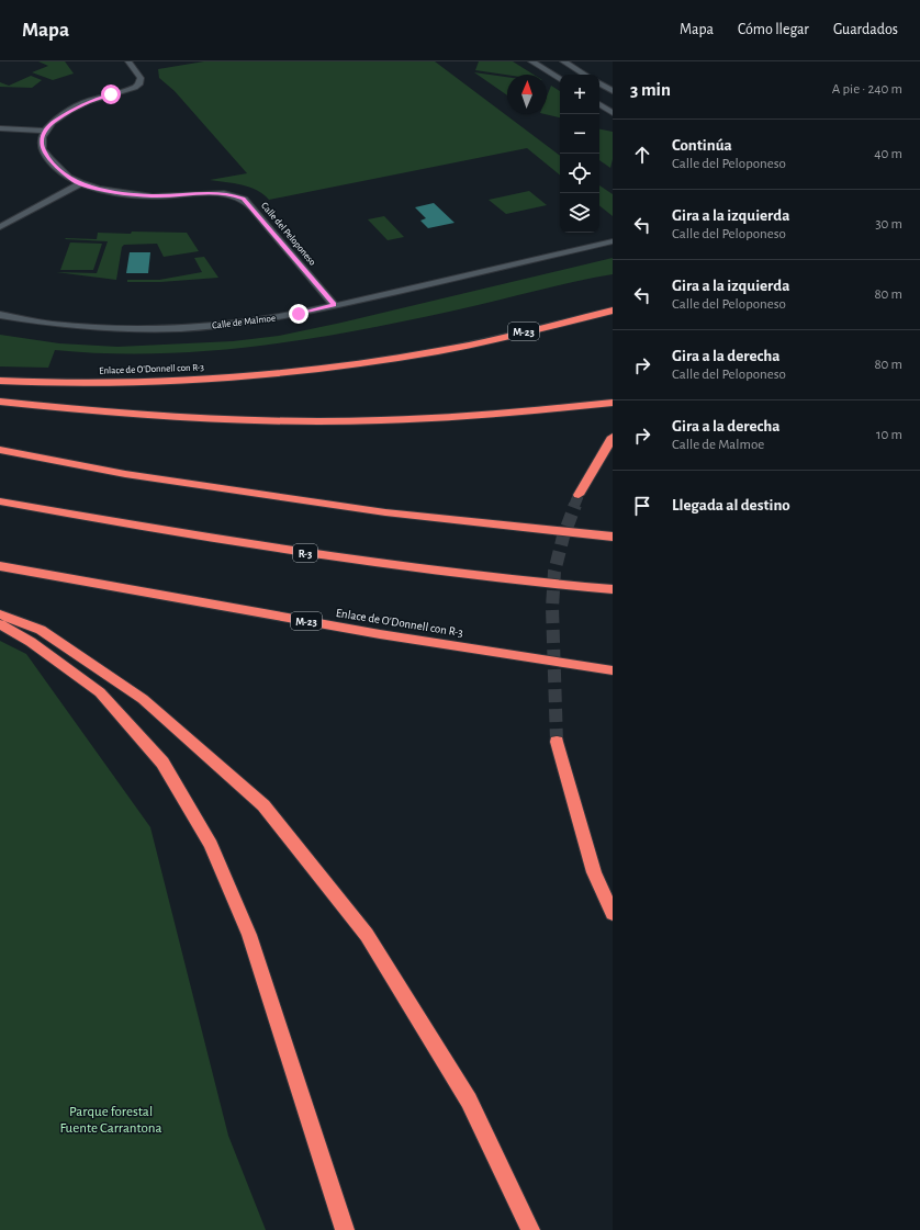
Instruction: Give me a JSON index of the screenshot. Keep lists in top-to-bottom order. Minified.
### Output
{"streets":{"highway":["M-23","Enlace de O'Donnell con R-3","R-3"],"street":["Calle del Peloponeso","Calle de Malmoe"]},"crossings":[["Calle del Peloponeso","Calle de Malmoe"]],"parks":["Parque forestal Fuente Carrantona"],"north":"top","page":{"header":"Mapa","nav":["Mapa","Cómo llegar","Guardados"],"heading":["3 min","A pie · 240 m"],"map_buttons":["+","−"],"list":[["Continúa","Calle del Peloponeso","40 m"],["Gira a la izquierda","Calle del Peloponeso","30 m"],["Gira a la izquierda","Calle del Peloponeso","80 m"],["Gira a la derecha","Calle del Peloponeso","80 m"],["Gira a la derecha","Calle de Malmoe","10 m"],"Llegada al destino"]}}
